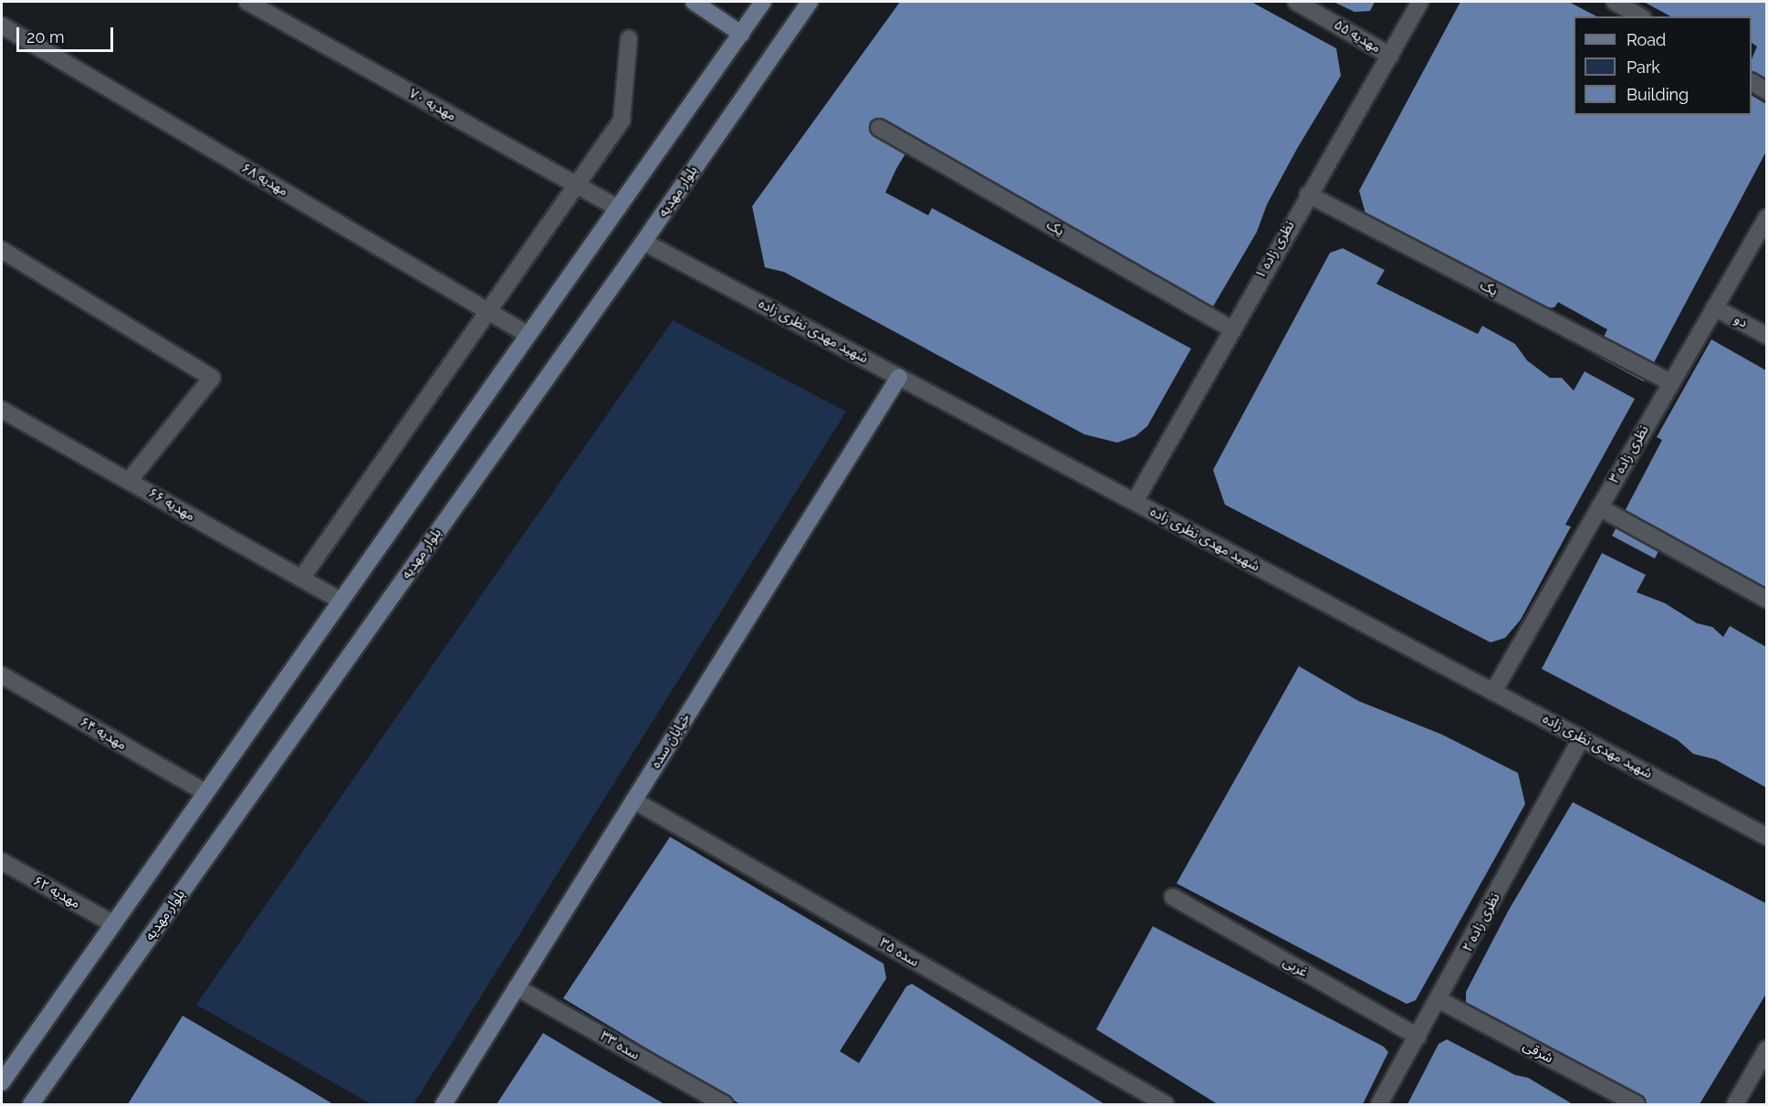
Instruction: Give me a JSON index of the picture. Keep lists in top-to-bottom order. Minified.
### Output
{"streets":{"main road":["بلوار مهدیه","خیابان سده"],"street":["مهدیه ۵۵","مهدیه ۷۰","مهدیه ۶۸","یک","نظری زاده ۱","دو","شهید مهدی نظری زاده","نظری زاده ۳","مهدیه ۶۶","مهدیه ۶۴","مهدیه ۶۲","نظری زاده ۲","سده ۳۵","غربی","سده ۳۳","شرقی"]},"crossings":[["مهدیه ۵۵","نظری زاده ۱"],["بلوار مهدیه","شهید مهدی نظری زاده"],["یک","نظری زاده ۱"],["یک","نظری زاده ۳"],["نظری زاده ۱","شهید مهدی نظری زاده"],["دو","نظری زاده ۳"],["شهید مهدی نظری زاده","نظری زاده ۳"],["شهید مهدی نظری زاده","خیابان سده"],["شهید مهدی نظری زاده","نظری زاده ۲"],["خیابان سده","سده ۳۵"],["خیابان سده","سده ۳۳"],["نظری زاده ۲","غربی"],["نظری زاده ۲","شرقی"]],"legend":["Road","Park","Building"],"scale_bar":"20 m"}
